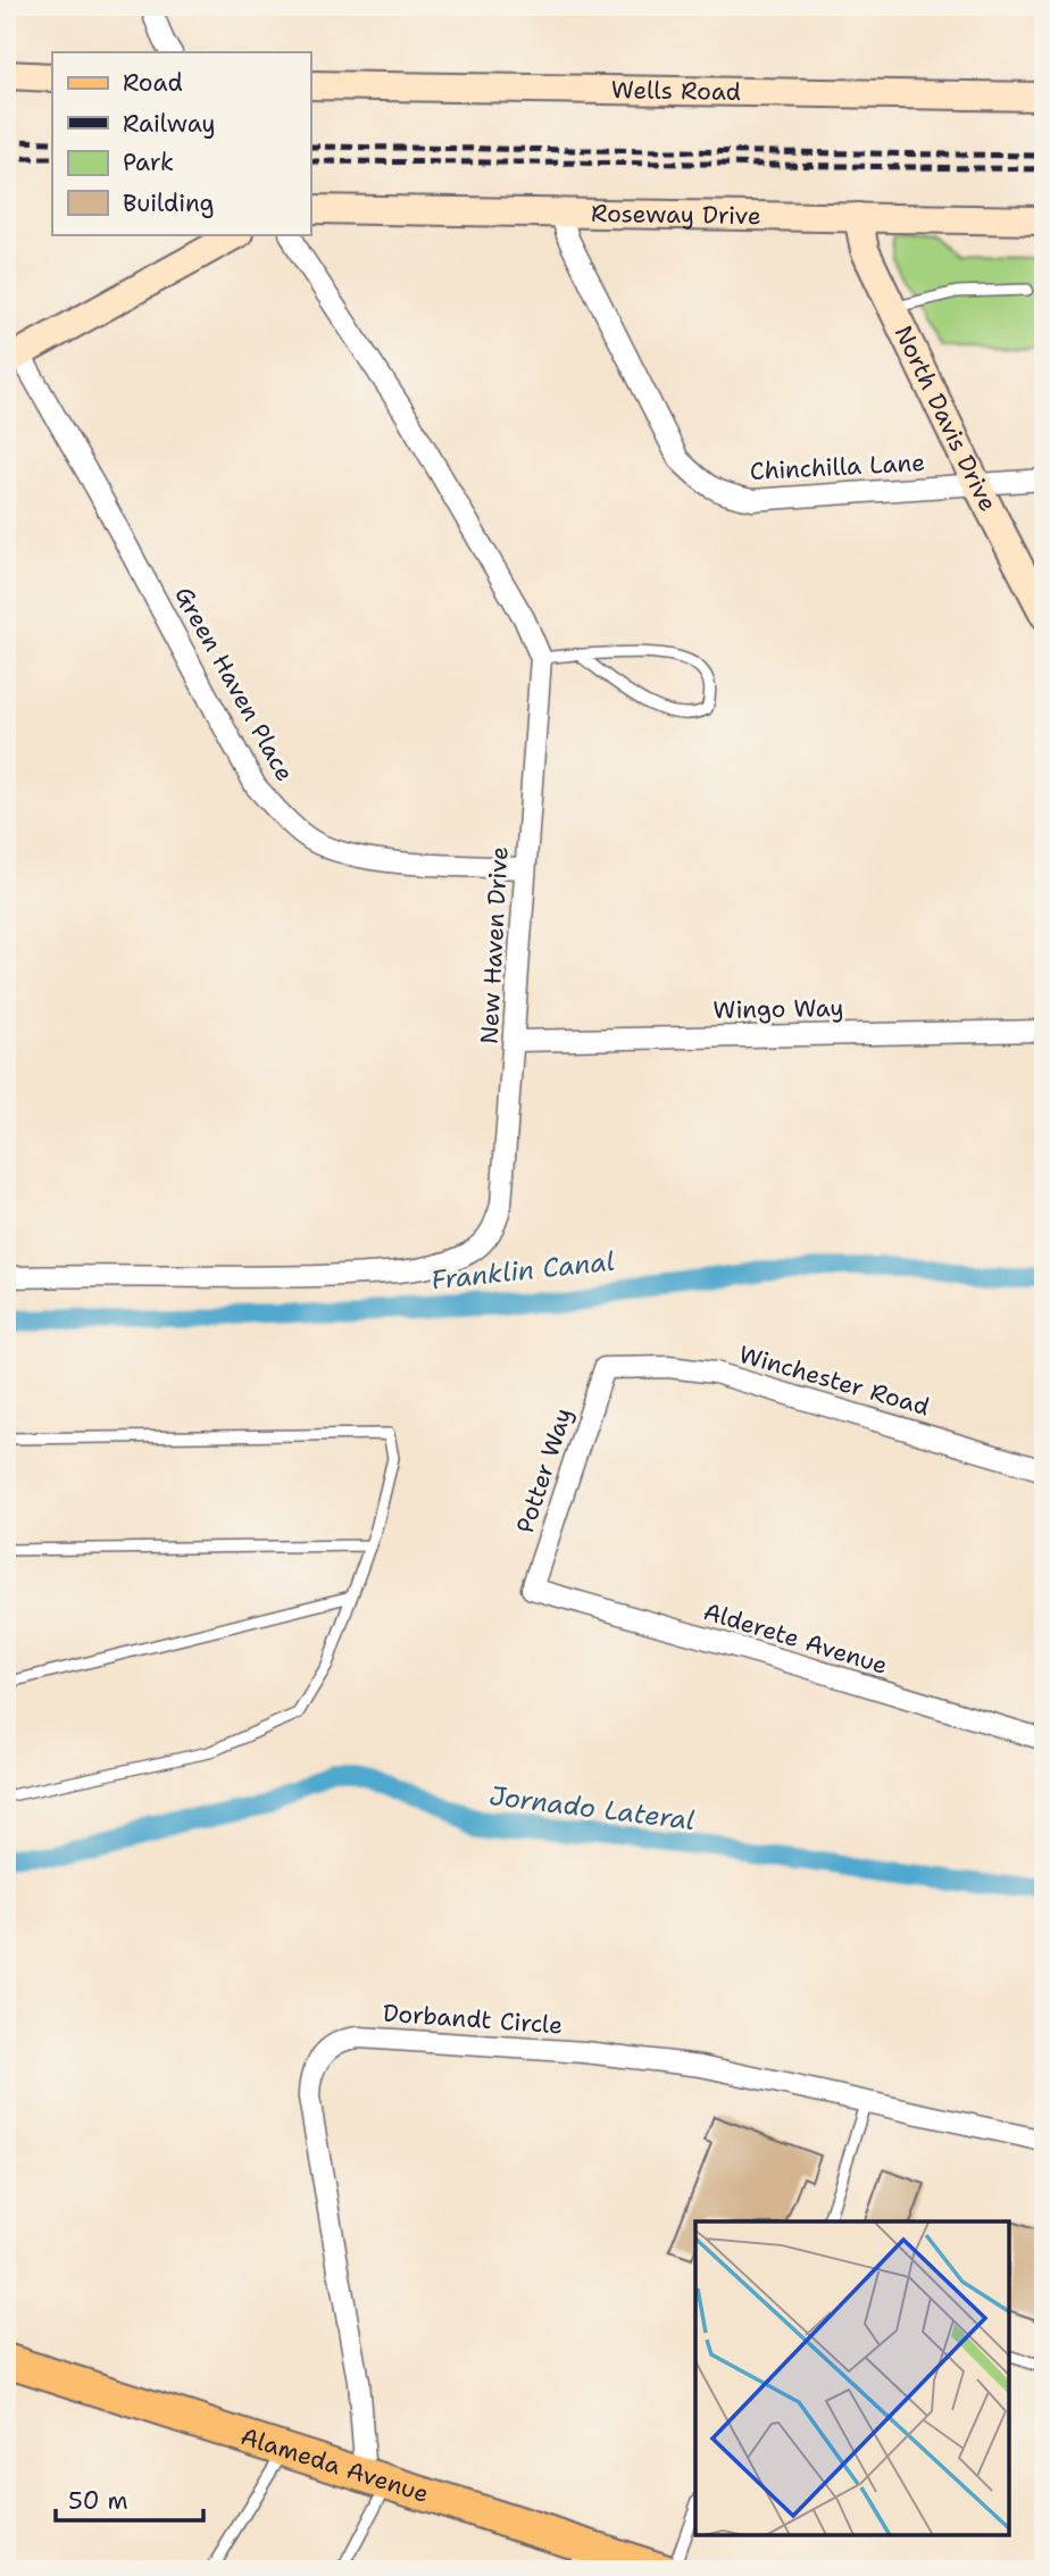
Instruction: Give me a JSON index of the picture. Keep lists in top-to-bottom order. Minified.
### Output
{"streets":{"main road":["Alameda Avenue"],"street":["Wells Road","Roseway Drive","North Davis Drive","Chinchilla Lane","Green Haven Place","New Haven Drive","Wingo Way","Winchester Road","Potter Way","Alderete Avenue","Dorbandt Circle"]},"crossings":[["Roseway Drive","North Davis Drive"],["Roseway Drive","Chinchilla Lane"],["North Davis Drive","Chinchilla Lane"],["Green Haven Place","New Haven Drive"],["New Haven Drive","Wingo Way"],["Winchester Road","Potter Way"],["Potter Way","Alderete Avenue"],["Dorbandt Circle","Alameda Avenue"]],"water":["Franklin Canal","Jornado Lateral"],"legend":["Road","Railway","Park","Building"],"scale_bar":"50 m"}
